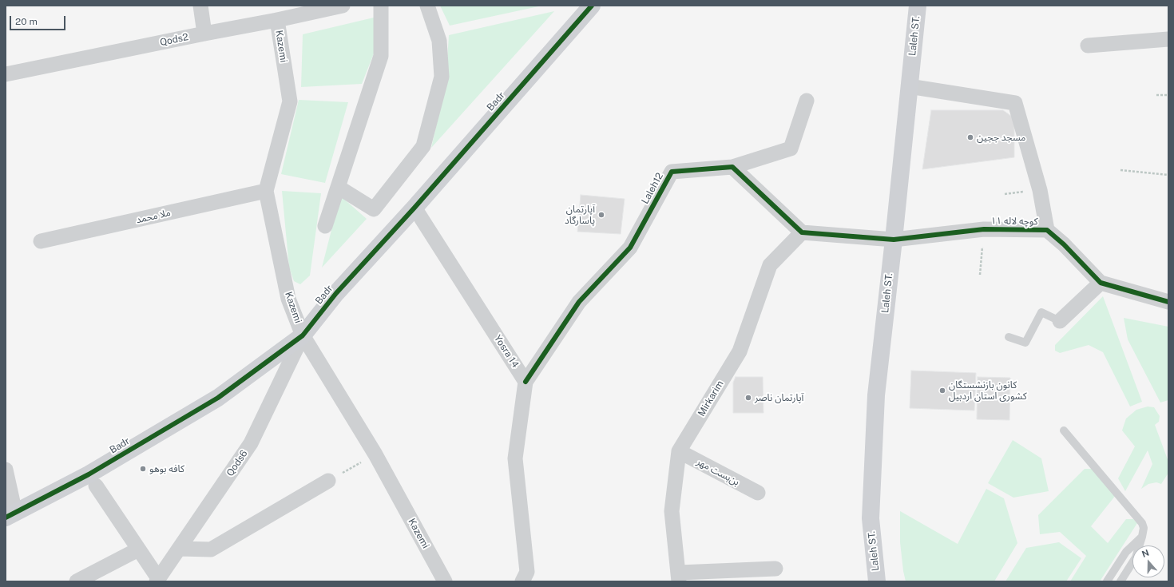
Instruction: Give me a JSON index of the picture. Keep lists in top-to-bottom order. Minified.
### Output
{"streets":{"street":["Laleh ST.","Qods2","Kazemi","Badr","Laleh12","ملا محمد","کوچه لاله ۱۱","Yosra 14","Mirkarim","Qods6","بن‌بست مهر"]},"crossings":[["Laleh ST.","کوچه لاله ۱۱"],["Qods2","Kazemi"],["Kazemi","Badr"],["Kazemi","ملا محمد"],["Kazemi","Qods6"],["Badr","Yosra 14"],["Badr","Qods6"],["Laleh12","Yosra 14"],["Mirkarim","بن‌بست مهر"]],"places":["مسجد ججین","آپارتمان پاسارگاد","کانون بازنشستگان کشوری استان اردبیل","آپارتمان ناصر","کافه بوهو"],"scale_bar":"20 m","north":"top"}
